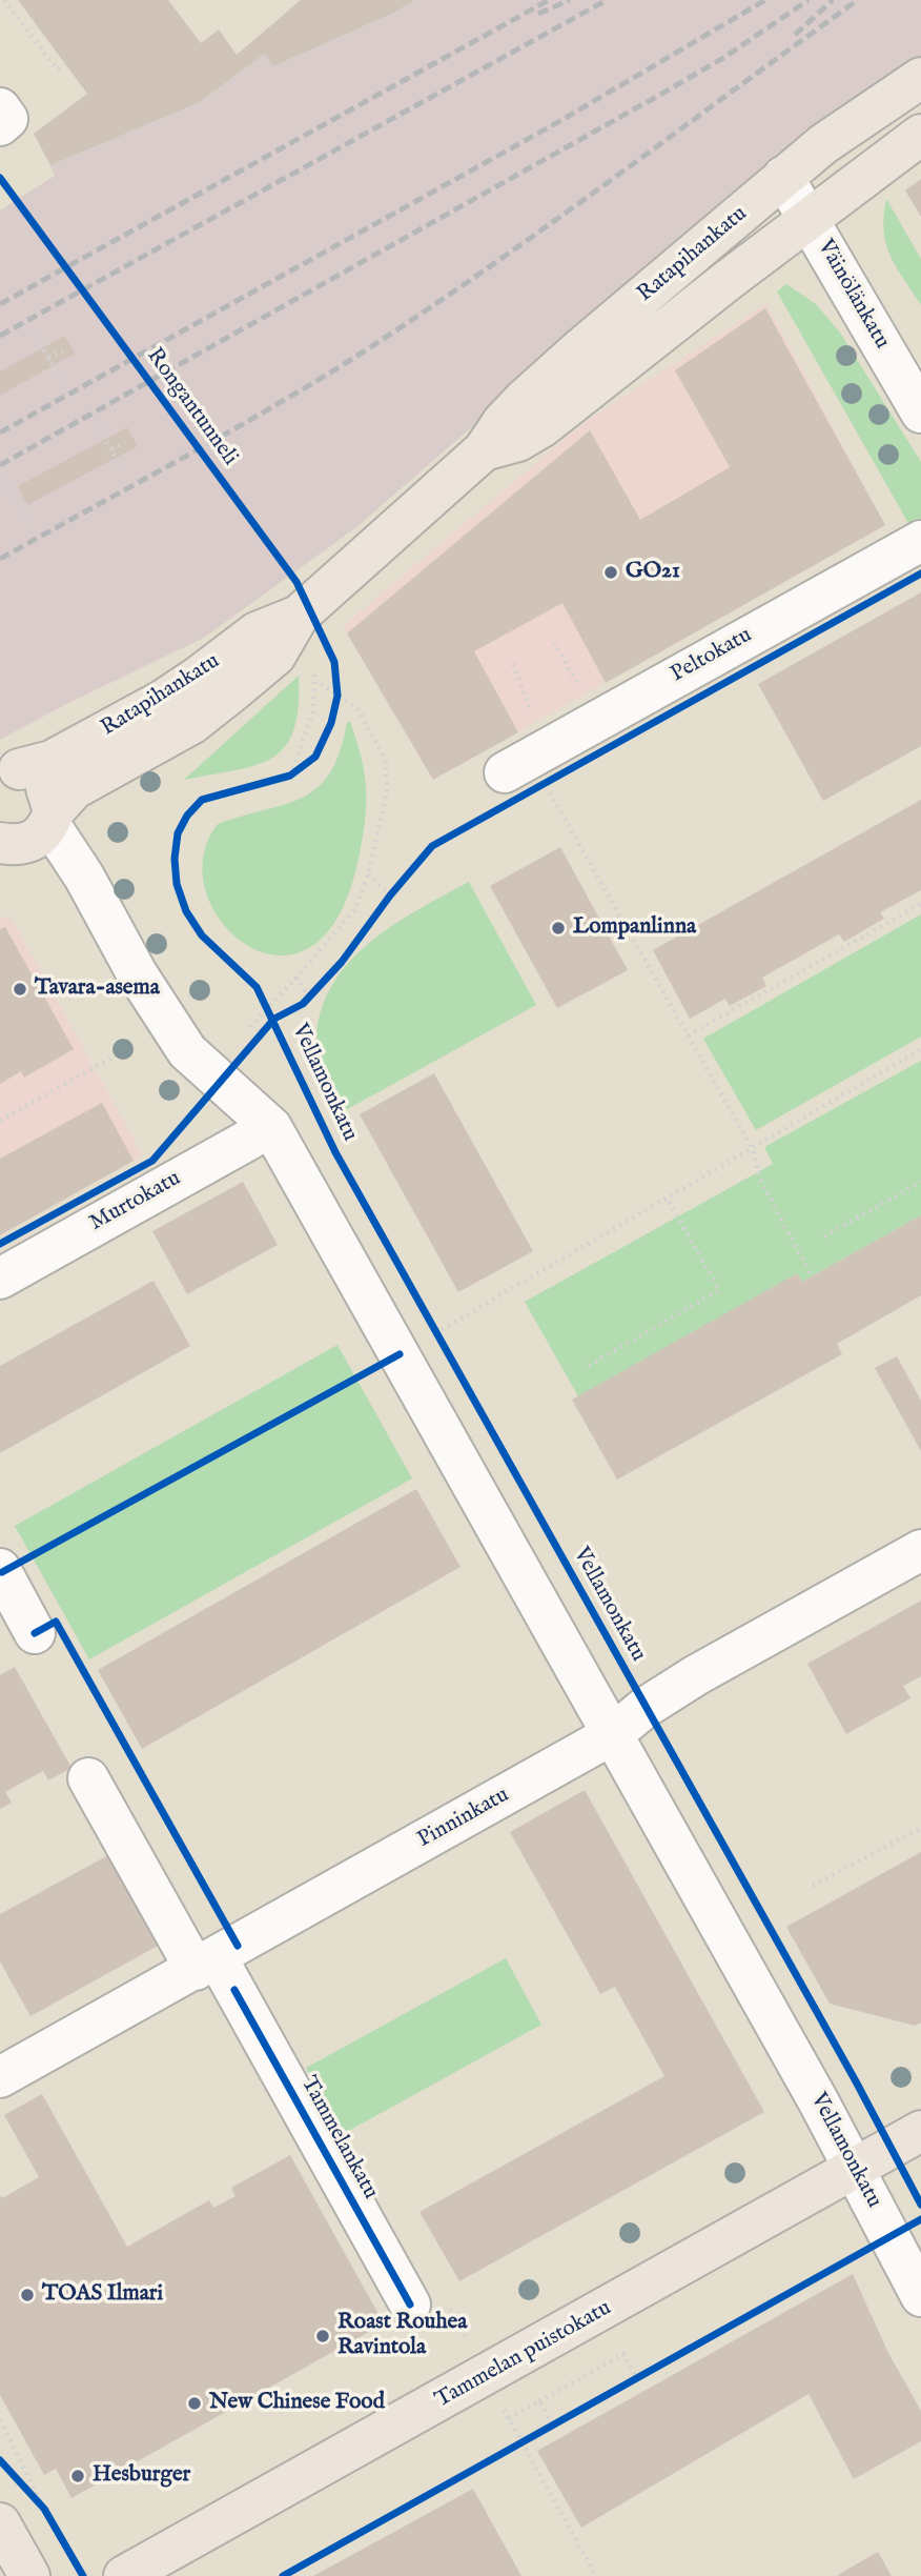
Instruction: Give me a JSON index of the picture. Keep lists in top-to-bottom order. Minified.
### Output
{"streets":{"main road":["Ratapihankatu","Tammelan puistokatu"],"street":["Väinölänkatu","Peltokatu","Vellamonkatu","Murtokatu","Pinninkatu","Tammelankatu"],"cycle path":["Rongantunneli"]},"crossings":[["Ratapihankatu","Väinölänkatu"],["Ratapihankatu","Vellamonkatu"],["Vellamonkatu","Murtokatu"],["Vellamonkatu","Pinninkatu"],["Vellamonkatu","Tammelan puistokatu"],["Pinninkatu","Tammelankatu"]],"places":["GO21","Lompanlinna","Tavara-asema","TOAS Ilmari","Roast Rouhea Ravintola","New Chinese Food","Hesburger"]}
